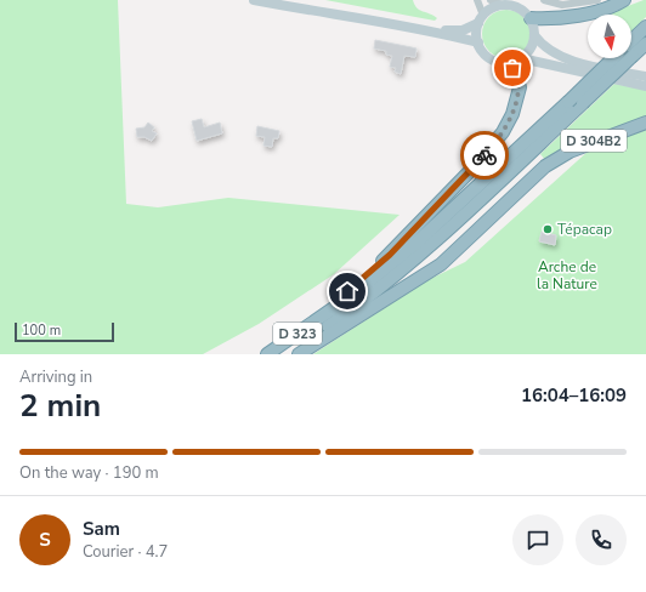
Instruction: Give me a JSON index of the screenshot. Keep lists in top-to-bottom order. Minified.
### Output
{"streets":{"highway":["D 304B2","D 323"]},"parks":["Arche de la Nature"],"places":["Tépacap"],"scale_bar":"100 m","north":"bottom","page":{"scale":"100 m","heading":["2 min","Arriving in","16:04–16:09"],"panel":["Sam","Courier · 4.7"],"bar":"On the way · 190 m","round":"S"}}
